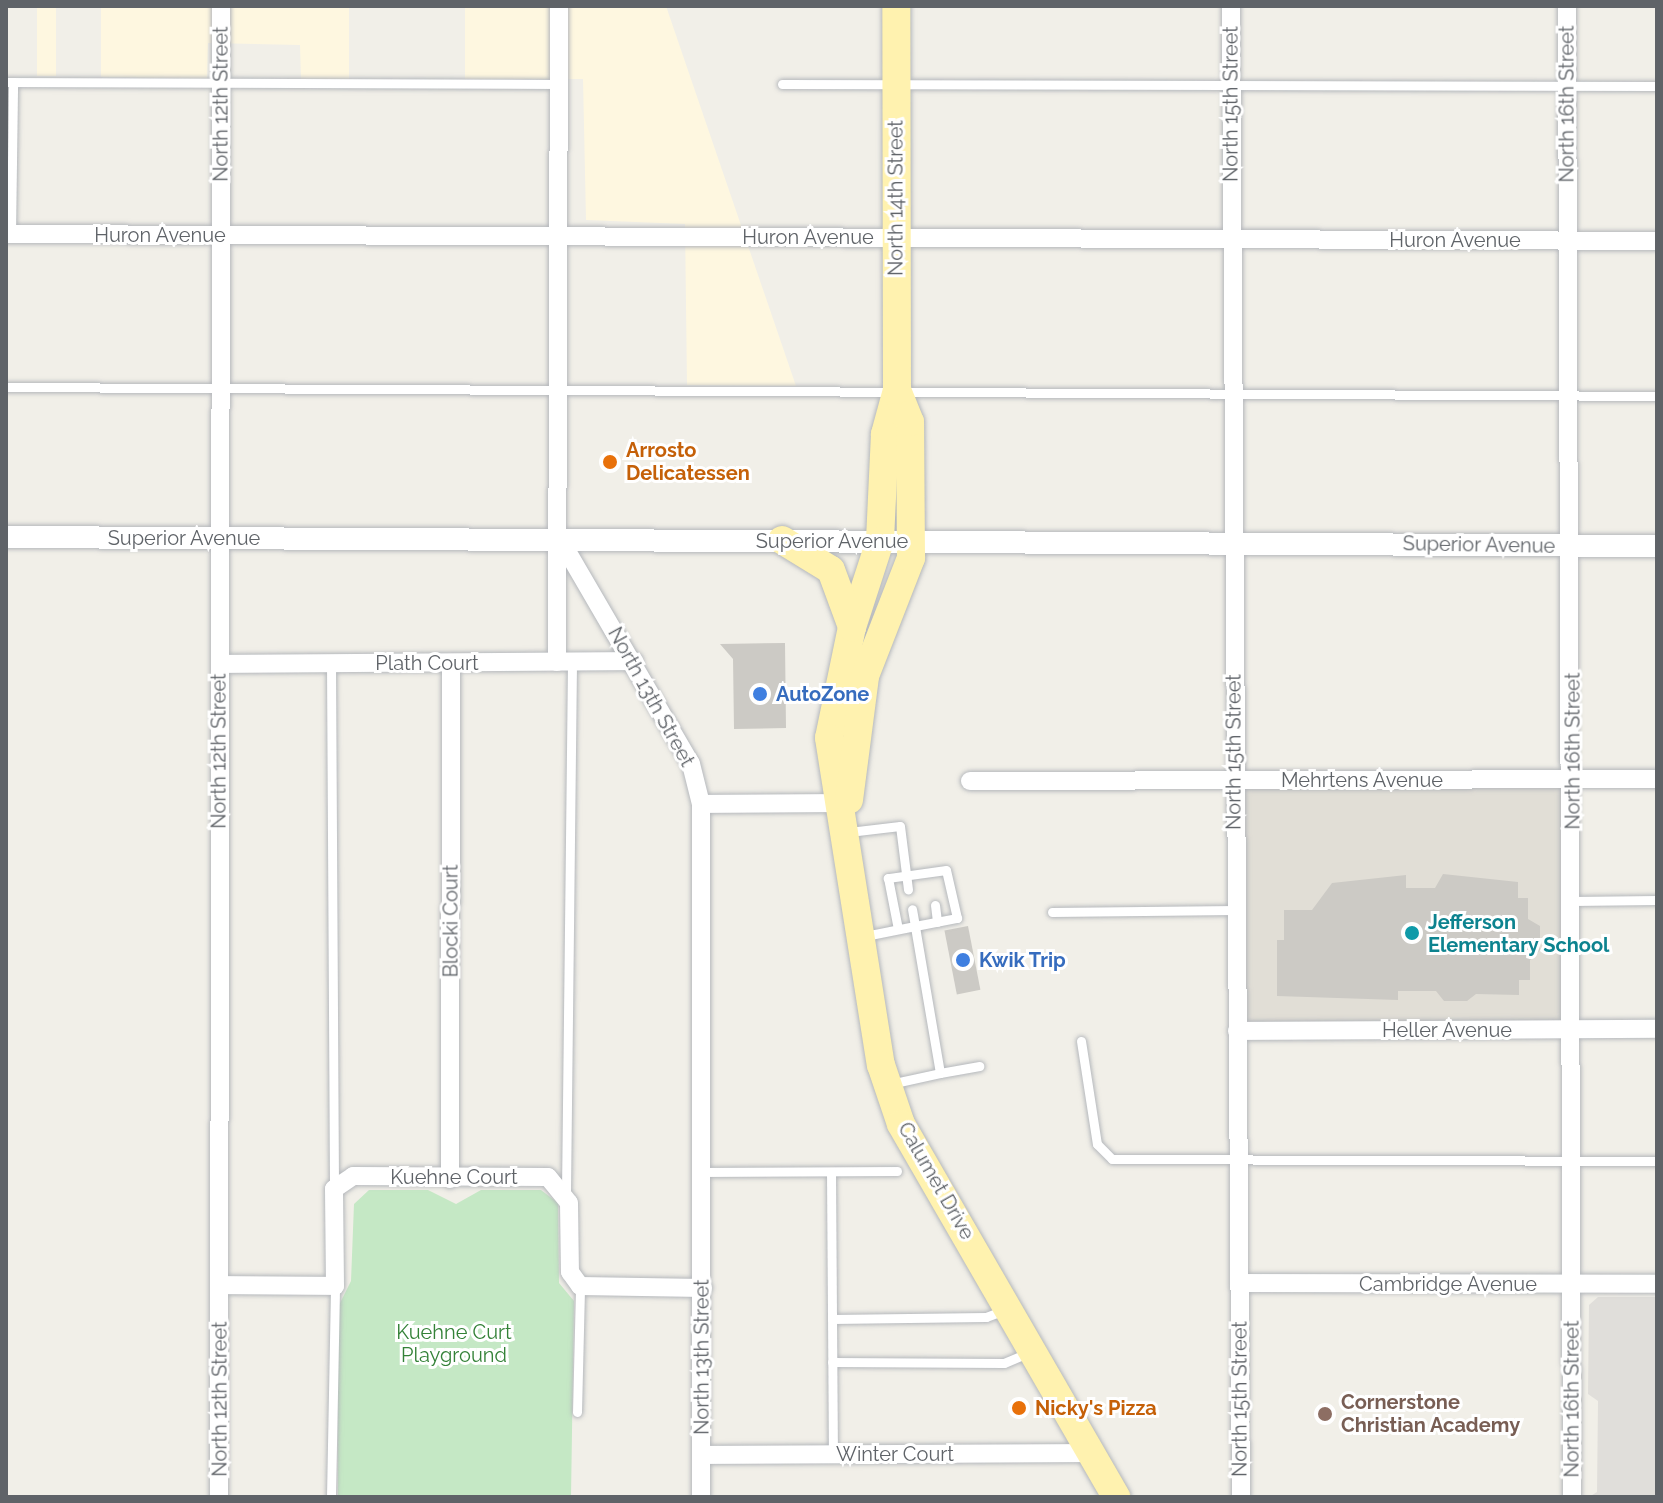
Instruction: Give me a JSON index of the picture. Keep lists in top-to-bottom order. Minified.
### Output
{"streets":{"main road":["North 14th Street","Calumet Drive"],"street":["North 12th Street","North 15th Street","North 16th Street","Huron Avenue","Superior Avenue","Plath Court","North 13th Street","Mehrtens Avenue","Blocki Court","Heller Avenue","Kuehne Court","Cambridge Avenue","Winter Court"]},"crossings":[["North 12th Street","Huron Avenue"],["North 12th Street","Superior Avenue"],["North 12th Street","Plath Court"],["North 15th Street","Huron Avenue"],["North 15th Street","Superior Avenue"],["North 15th Street","Mehrtens Avenue"],["North 15th Street","Heller Avenue"],["North 15th Street","Cambridge Avenue"],["North 16th Street","Huron Avenue"],["North 16th Street","Superior Avenue"],["North 16th Street","Mehrtens Avenue"],["North 16th Street","Heller Avenue"],["North 16th Street","Cambridge Avenue"],["North 14th Street","Huron Avenue"],["North 14th Street","Superior Avenue"],["North 14th Street","Calumet Drive"],["Superior Avenue","North 13th Street"],["Plath Court","North 13th Street"],["Plath Court","Blocki Court"],["North 13th Street","Winter Court"],["Blocki Court","Kuehne Court"],["Calumet Drive","Winter Court"]],"parks":["Kuehne Curt Playground"],"places":["Arrosto Delicatessen","AutoZone","Jefferson Elementary School","Kwik Trip","Nicky's Pizza","Cornerstone Christian Academy"]}
